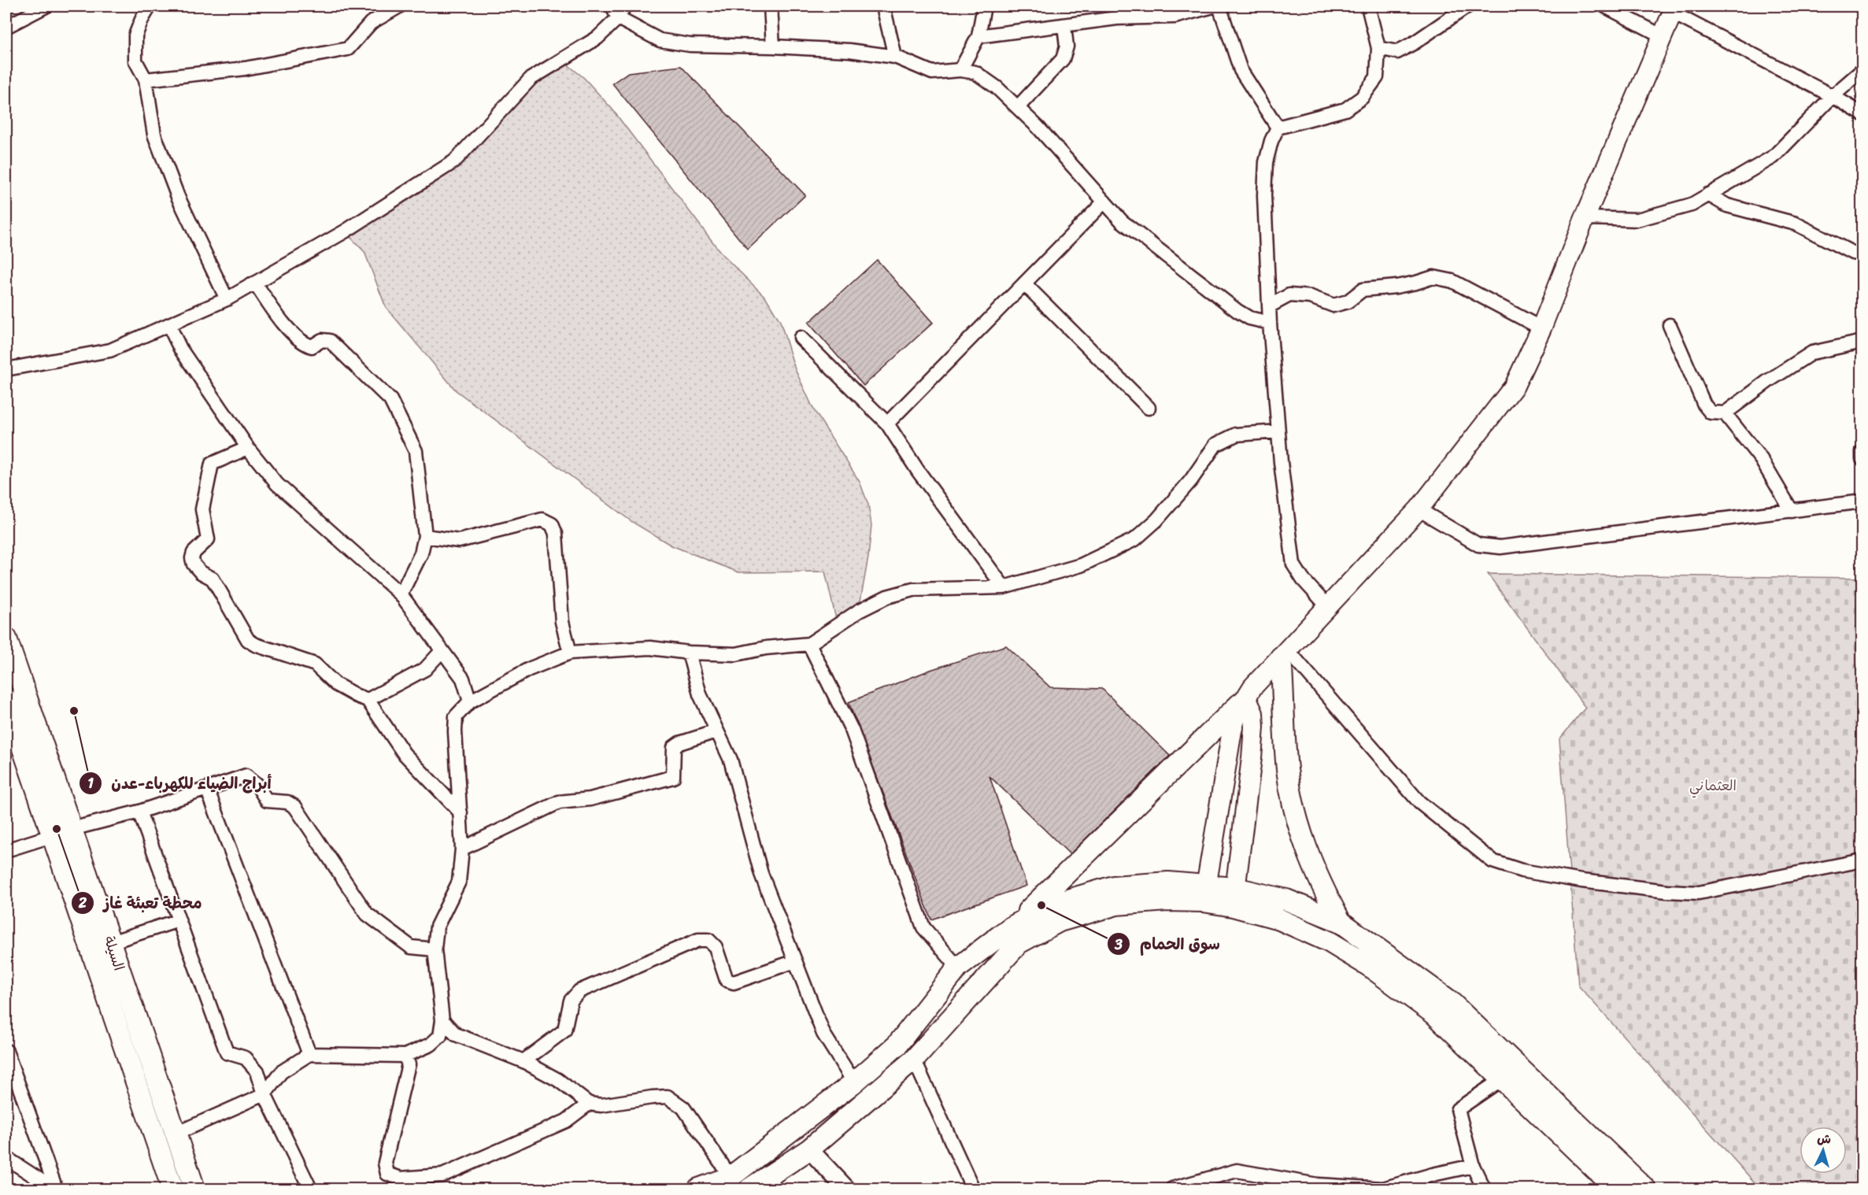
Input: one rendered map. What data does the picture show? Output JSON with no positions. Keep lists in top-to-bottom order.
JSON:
{
  "streets": {
    "main road": ["السيلة"]
  },
  "parks": ["العثماني"],
  "places": ["أبراج الضياء للكهرباء-عدن", "محطة تعبئة غاز", "سوق الحمام"],
  "north": "top"
}
